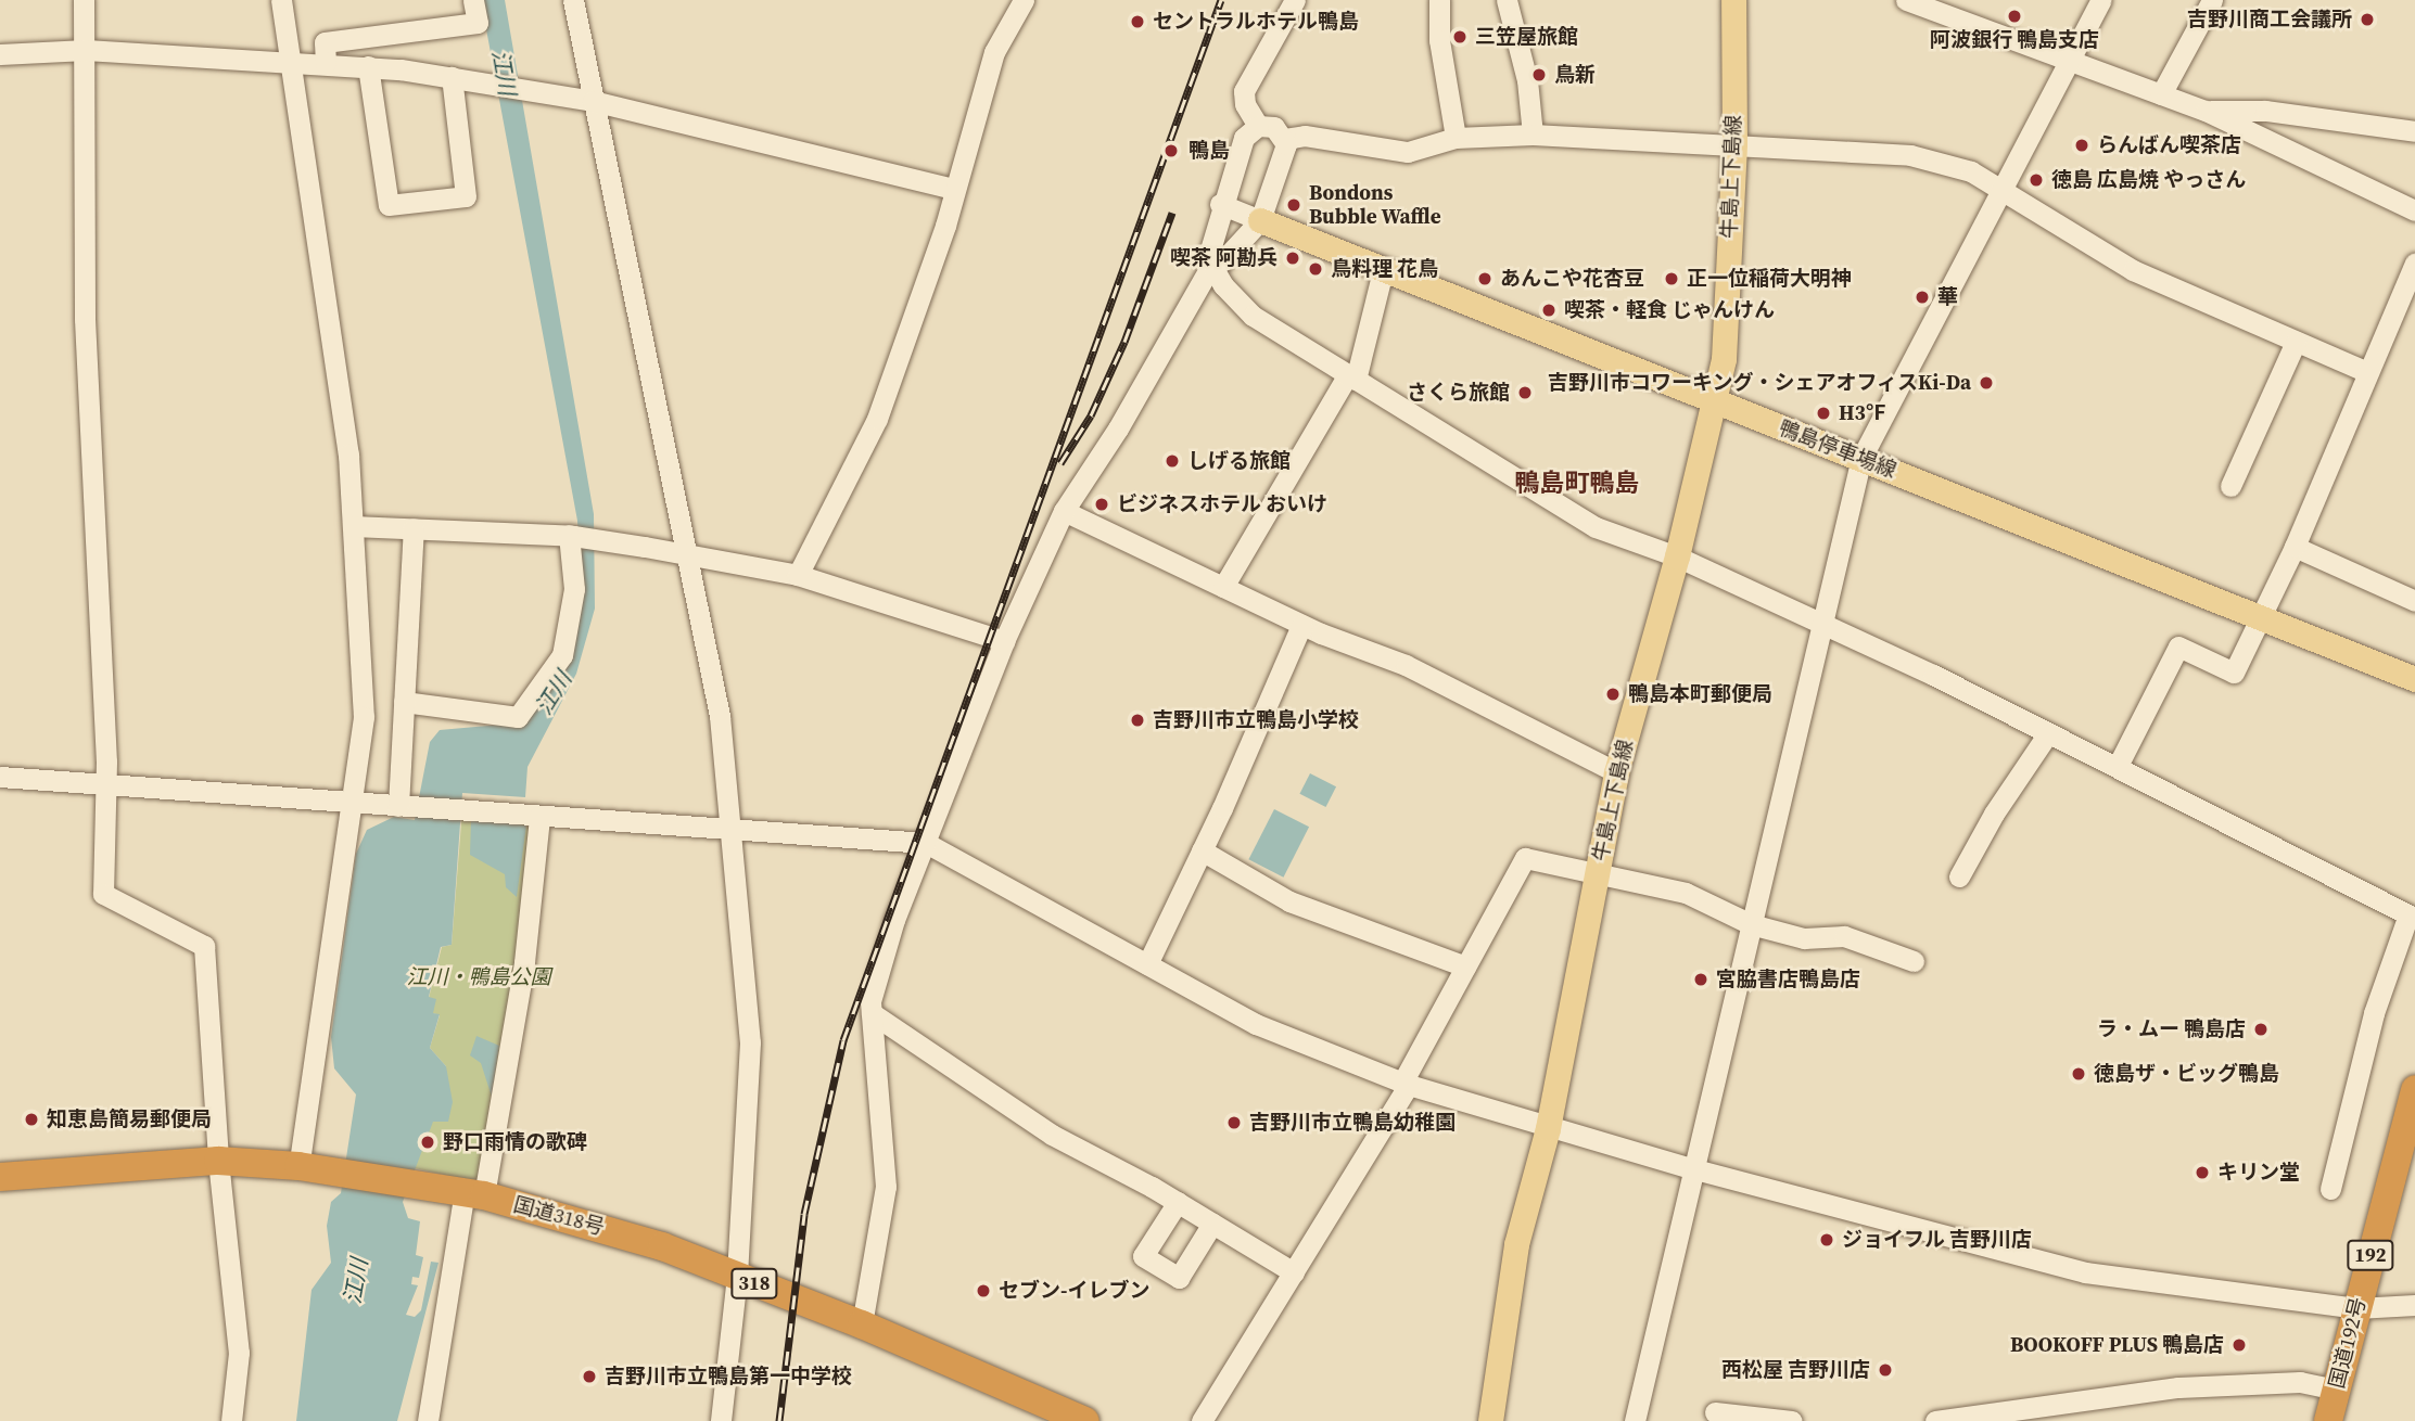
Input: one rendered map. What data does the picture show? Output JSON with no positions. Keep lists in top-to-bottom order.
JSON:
{
  "streets": {
    "highway": [
      "国道318号",
      "192",
      "318",
      "国道192号"
    ],
    "main road": ["牛島上下島線", "鴨島停車場線"]
  },
  "crossings": [
    ["牛島上下島線", "鴨島停車場線"]
  ],
  "districts": ["鴨島町鴨島"],
  "water": ["江川"],
  "parks": ["江川・鴨島公園"],
  "places": [
    "阿波銀行 鴨島支店",
    "吉野川商工会議所",
    "セントラルホテル鴨島",
    "三笠屋旅館",
    "鳥新",
    "らんばん喫茶店",
    "鴨島",
    "徳島 広島焼 やっさん",
    "Bondons Bubble Waffle",
    "喫茶 阿勘兵",
    "鳥料理 花鳥",
    "あんこや花杏豆",
    "正一位稲荷大明神",
    "華",
    "喫茶・軽食 じゃんけん",
    "吉野川市コワーキング・シェアオフィスKi-Da",
    "さくら旅館",
    "H3℉",
    "しげる旅館",
    "ビジネスホテル おいけ",
    "鴨島本町郵便局",
    "吉野川市立鴨島小学校",
    "宮脇書店鴨島店",
    "ラ・ムー 鴨島店",
    "徳島ザ・ビッグ鴨島",
    "知恵島簡易郵便局",
    "吉野川市立鴨島幼稚園",
    "野口雨情の歌碑",
    "キリン堂",
    "ジョイフル 吉野川店",
    "セブン-イレブン",
    "BOOKOFF PLUS 鴨島店",
    "西松屋 吉野川店",
    "吉野川市立鴨島第一中学校"
  ]
}
